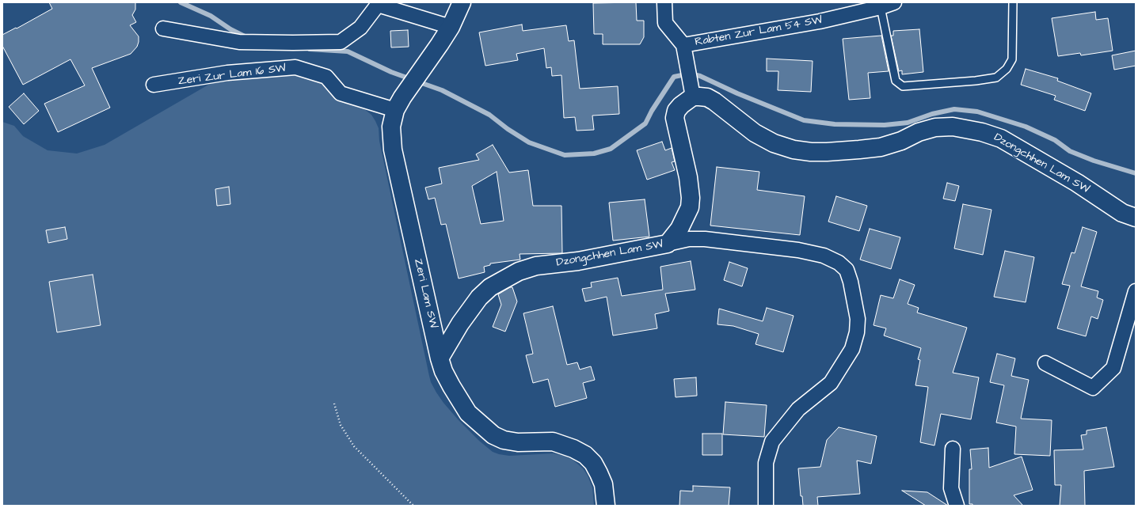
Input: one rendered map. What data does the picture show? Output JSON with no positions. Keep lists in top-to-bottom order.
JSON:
{
  "streets": {
    "street": [
      "Rabten Zur Lam 54 SW",
      "Zeri Zur Lam 16 SW",
      "Dzongchhen Lam SW",
      "Zeri Lam SW"
    ]
  },
  "crossings": [
    ["Zeri Zur Lam 16 SW", "Zeri Lam SW"],
    ["Dzongchhen Lam SW", "Zeri Lam SW"]
  ]
}
